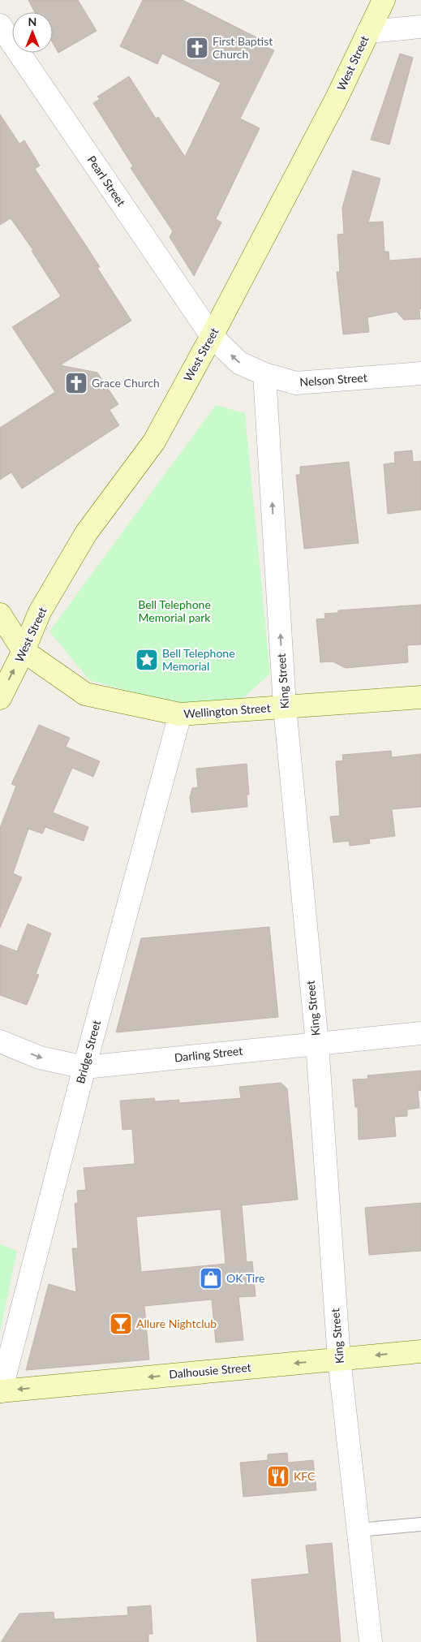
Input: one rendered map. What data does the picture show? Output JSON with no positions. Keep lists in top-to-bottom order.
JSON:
{
  "streets": {
    "main road": ["West Street", "Wellington Street", "Dalhousie Street"],
    "street": [
      "Pearl Street",
      "Nelson Street",
      "King Street",
      "Bridge Street",
      "Darling Street"
    ]
  },
  "crossings": [
    ["West Street", "Pearl Street"],
    ["West Street", "Nelson Street"],
    ["West Street", "Wellington Street"],
    ["Pearl Street", "Nelson Street"],
    ["Nelson Street", "King Street"],
    ["King Street", "Wellington Street"],
    ["King Street", "Darling Street"],
    ["King Street", "Dalhousie Street"],
    ["Wellington Street", "Bridge Street"],
    ["Bridge Street", "Darling Street"],
    ["Bridge Street", "Dalhousie Street"]
  ],
  "one_way": ["Dalhousie Street"],
  "parks": ["Bell Telephone Memorial park"],
  "places": {
    "church": ["First Baptist Church", "Grace Church"],
    "place": ["Bell Telephone Memorial"],
    "shop": ["OK Tire"],
    "bar": ["Allure Nightclub"],
    "restaurant": ["KFC"]
  },
  "north": "top"
}
